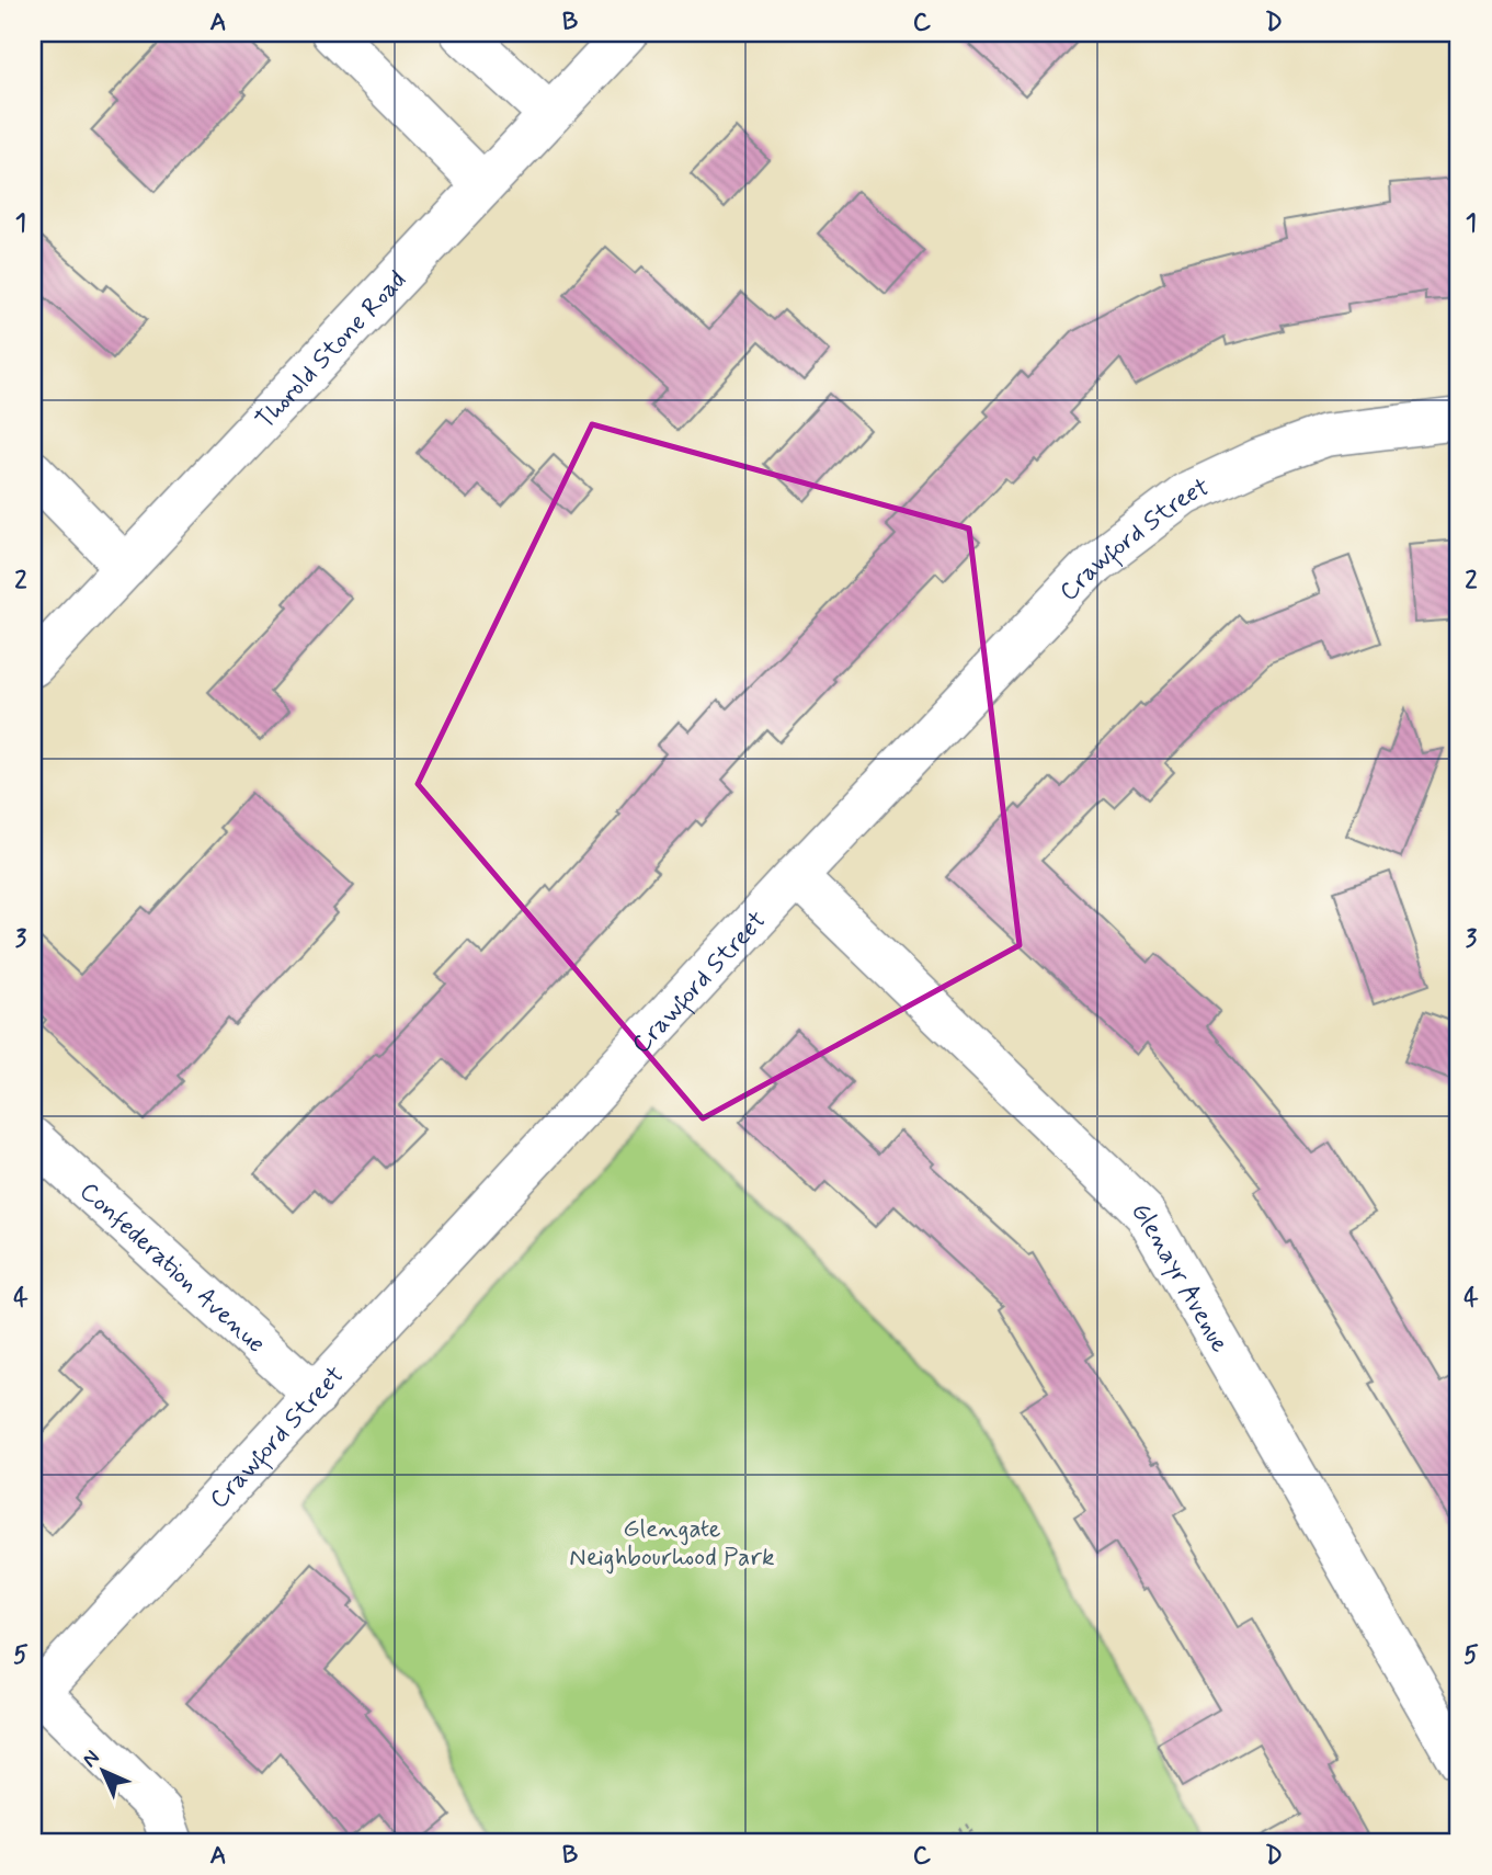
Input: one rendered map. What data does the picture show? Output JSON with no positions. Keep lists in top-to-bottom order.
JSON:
{
  "streets": {
    "street": [
      "Thorold Stone Road",
      "Crawford Street",
      "Confederation Avenue",
      "Glenayr Avenue"
    ]
  },
  "crossings": [
    ["Crawford Street", "Confederation Avenue"],
    ["Crawford Street", "Glenayr Avenue"]
  ],
  "parks": ["Glengate Neighbourhood Park"],
  "north": "top left",
  "grid": {
    "columns": [
      "A",
      "B",
      "C",
      "D"
    ],
    "rows": [
      "1",
      "2",
      "3",
      "4",
      "5"
    ]
  }
}
